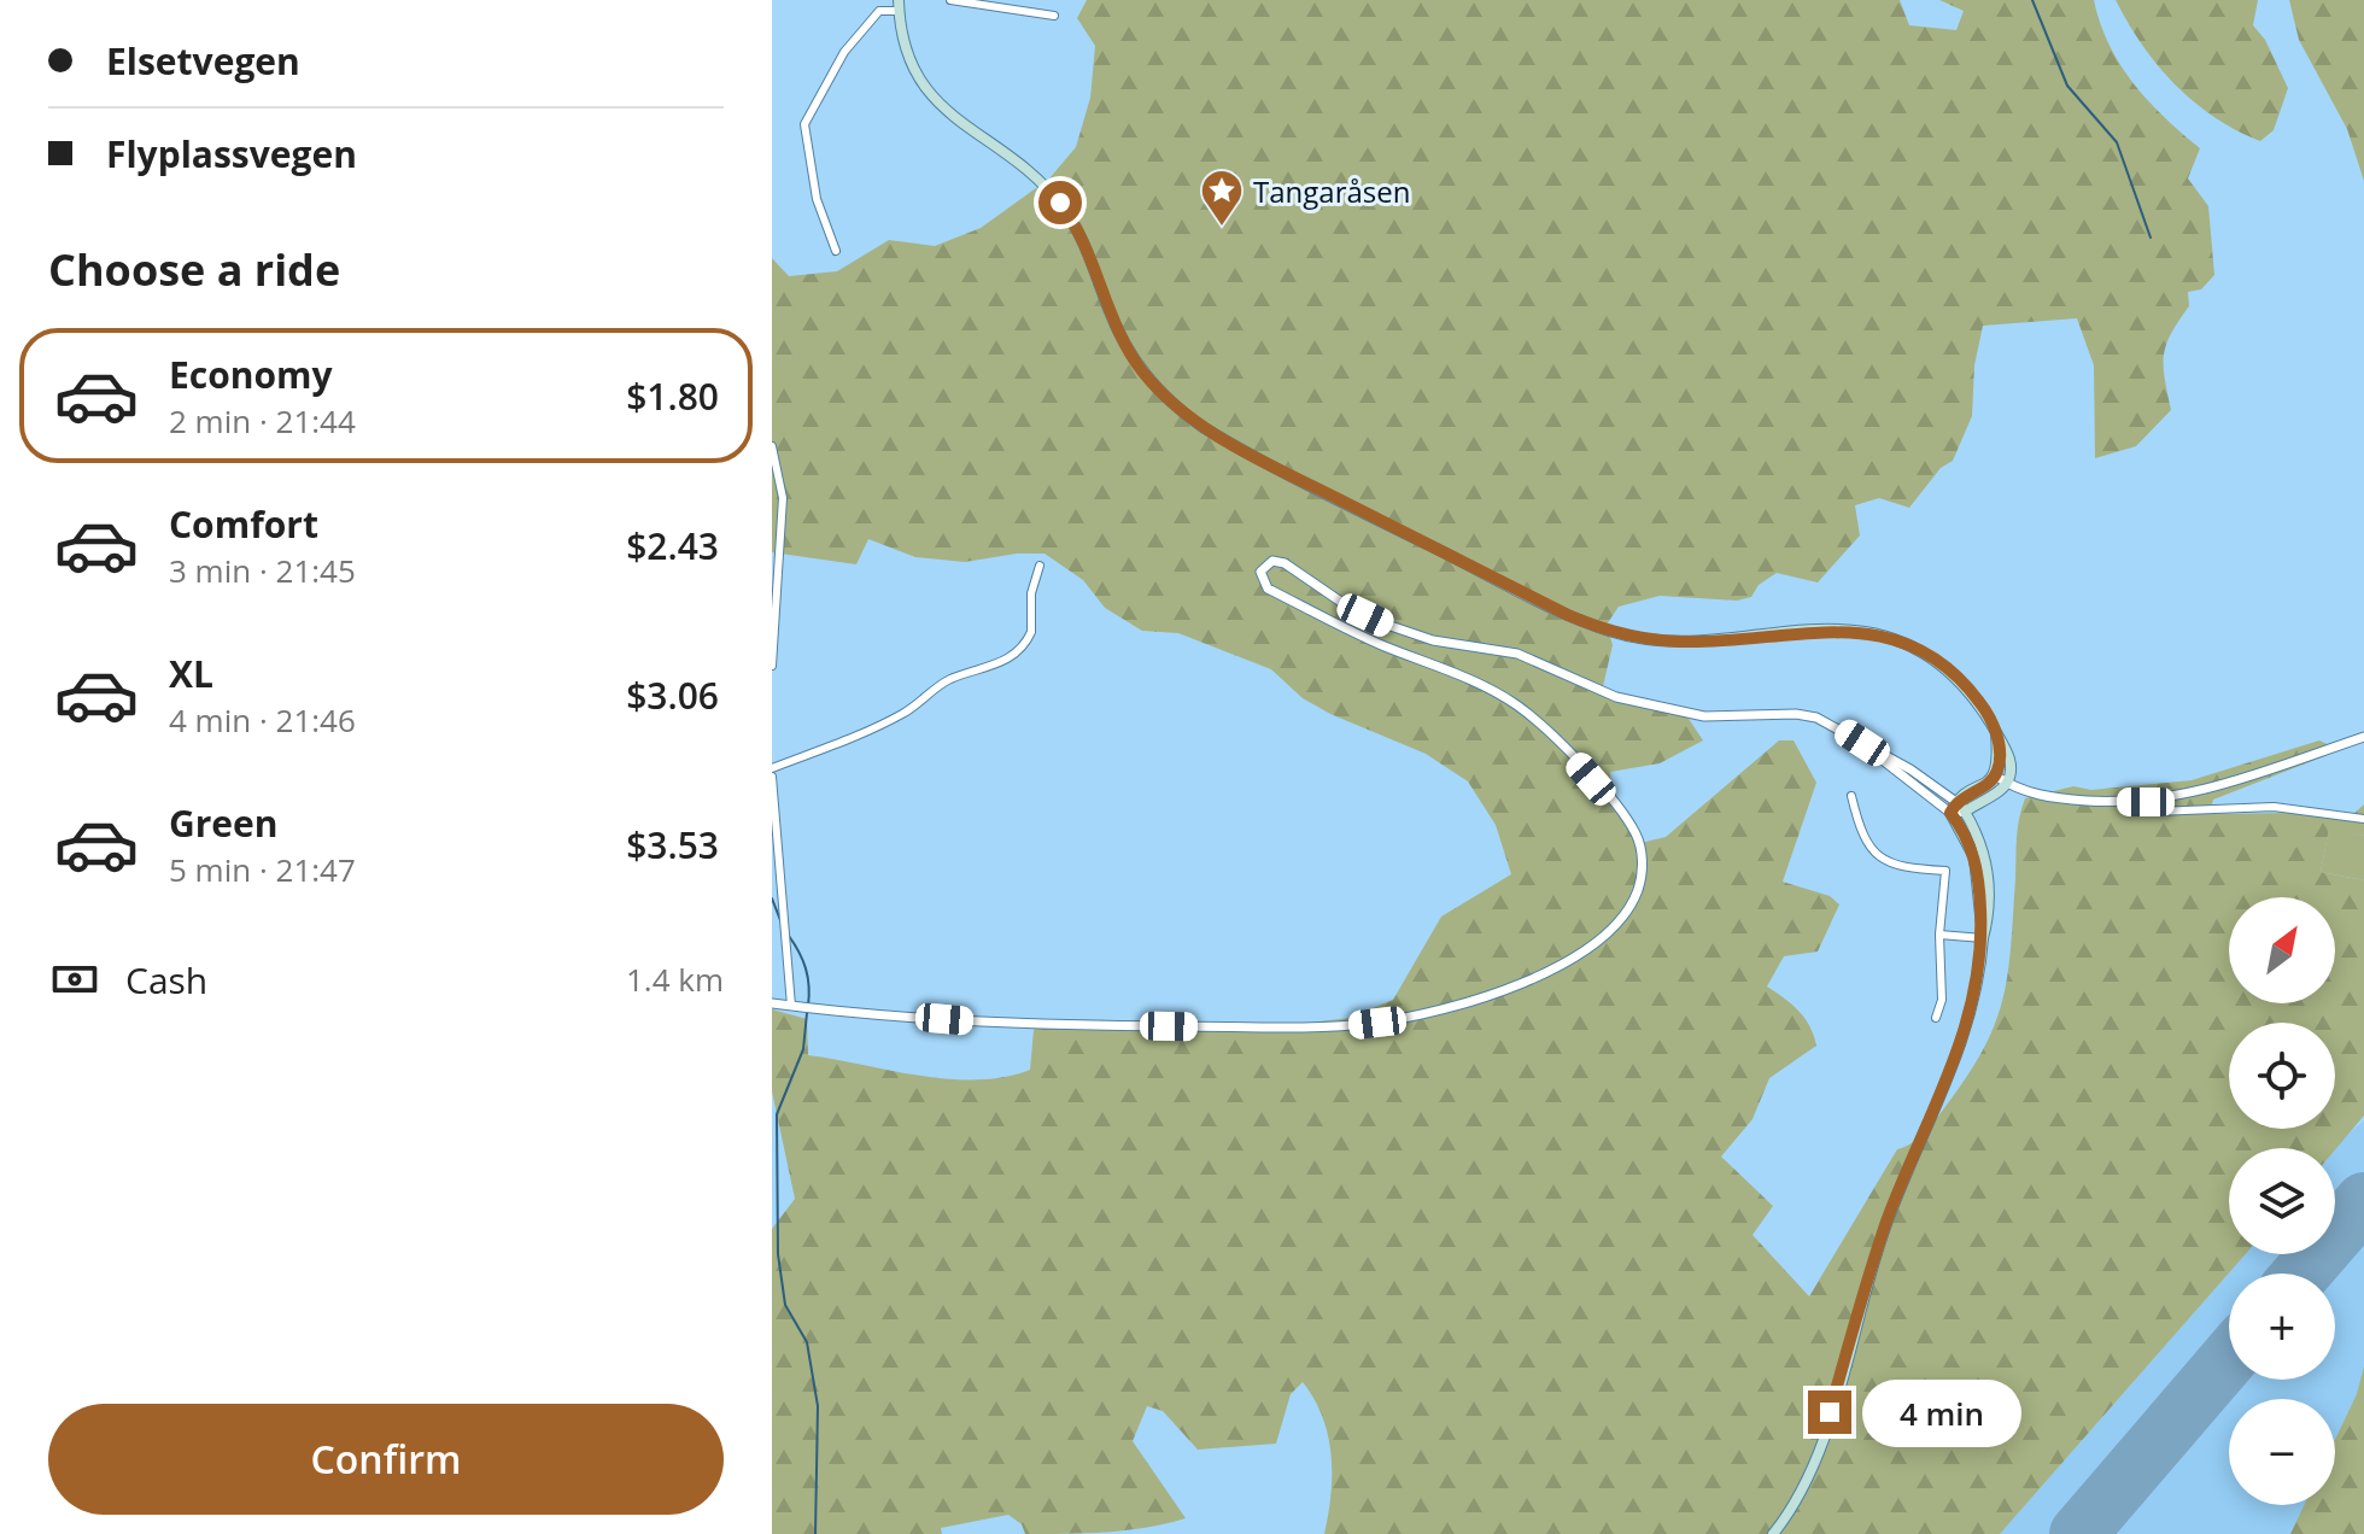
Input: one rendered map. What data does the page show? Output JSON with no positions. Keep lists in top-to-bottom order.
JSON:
{
  "places": {
    "place": ["Tangaråsen"]
  },
  "north": "top right",
  "page": {
    "banner": ["Elsetvegen", "Flyplassvegen"],
    "heading": "Choose a ride",
    "list": [
      {
        "name": "Economy",
        "note": "2 min · 21:44",
        "value": "$1.80"
      },
      {
        "name": "Comfort",
        "note": "3 min · 21:45",
        "value": "$2.43"
      },
      {
        "name": "XL",
        "note": "4 min · 21:46",
        "value": "$3.06"
      },
      {
        "name": "Green",
        "note": "5 min · 21:47",
        "value": "$3.53"
      }
    ],
    "map_buttons": ["+", "−"],
    "pay": ["Cash", "1.4 km"],
    "bubble": "4 min",
    "buttons": "Confirm"
  }
}
